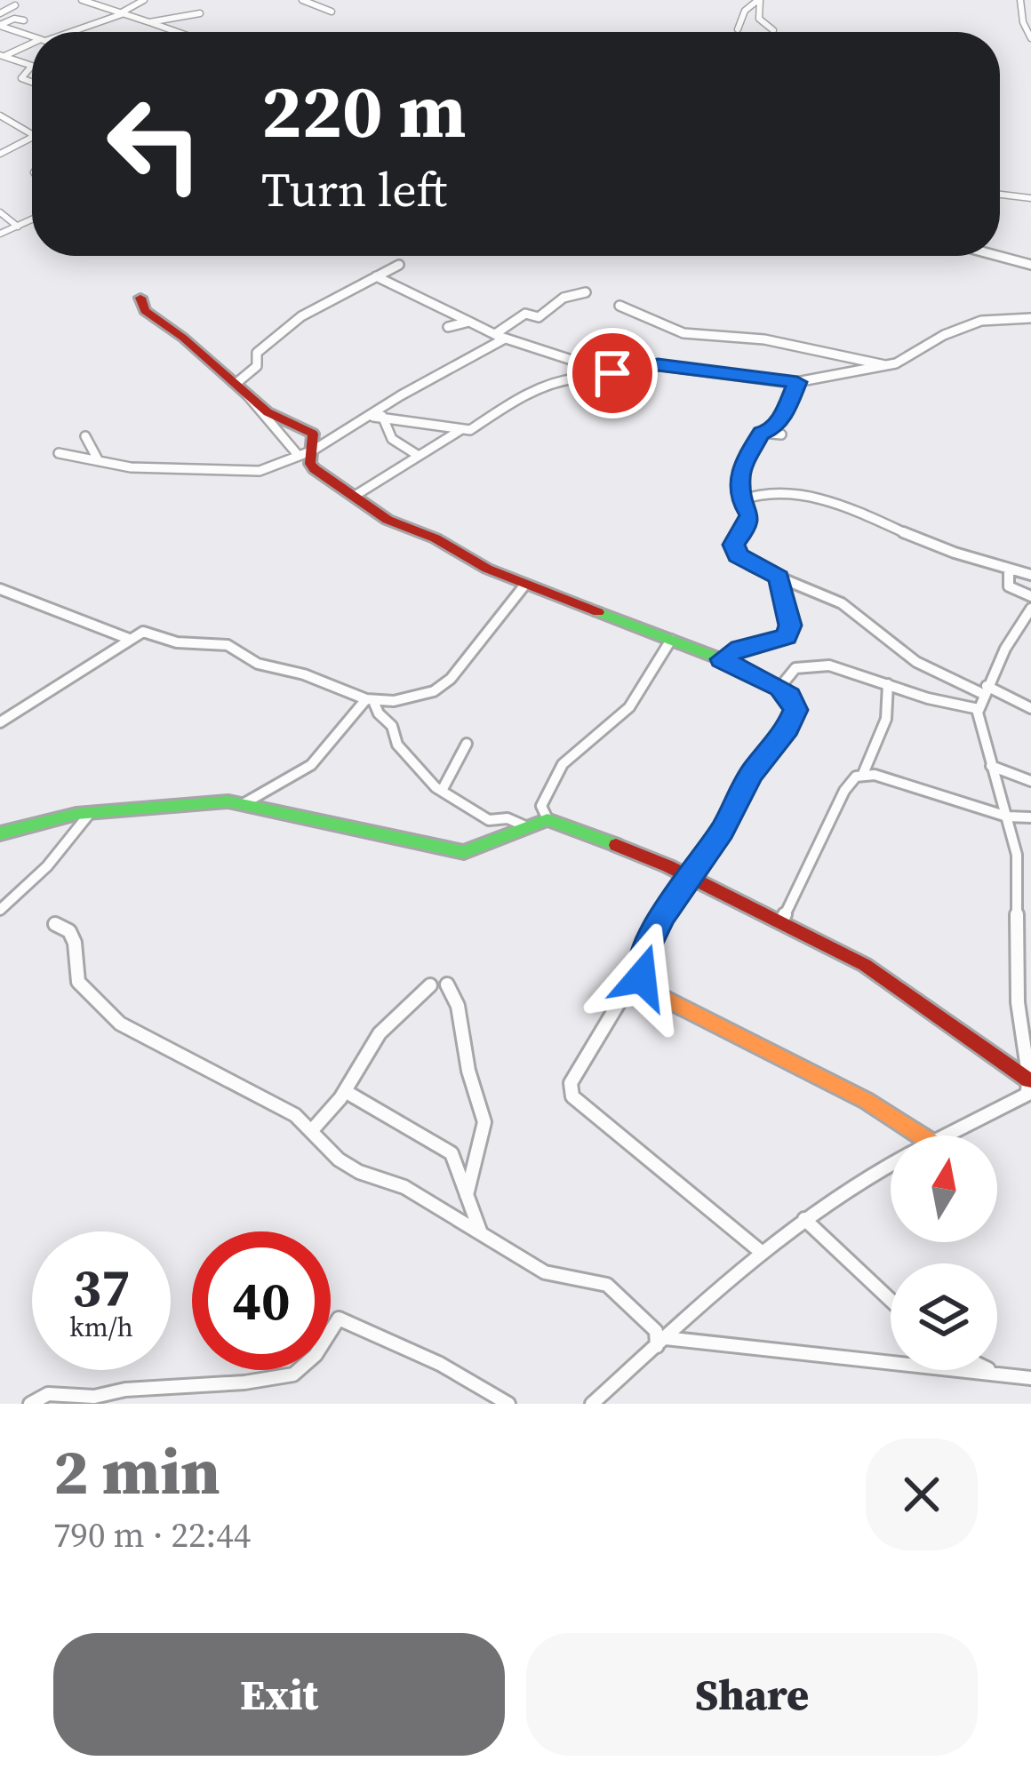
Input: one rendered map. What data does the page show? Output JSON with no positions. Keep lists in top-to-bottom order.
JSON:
{
  "north": "top",
  "page": {
    "turn": ["220 m", "Turn left"],
    "speed": "37 km/h",
    "limit": "40",
    "heading": ["2 min", "790 m · 22:44"],
    "buttons": ["Exit", "Share"]
  }
}
